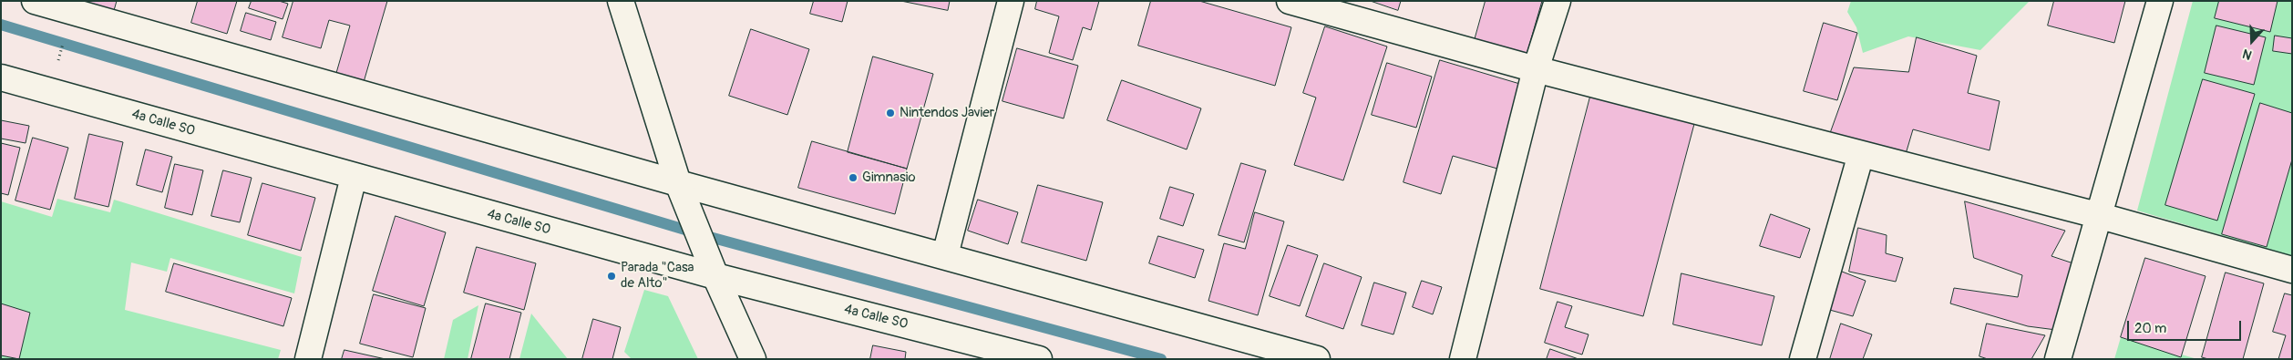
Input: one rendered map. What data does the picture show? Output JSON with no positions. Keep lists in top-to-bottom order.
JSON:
{
  "streets": {
    "main road": ["4a Calle SO"]
  },
  "places": ["Nintendos Javier", "Gimnasio", "Parada \"Casa de Alto\""],
  "scale_bar": "20 m",
  "north": "bottom"
}
